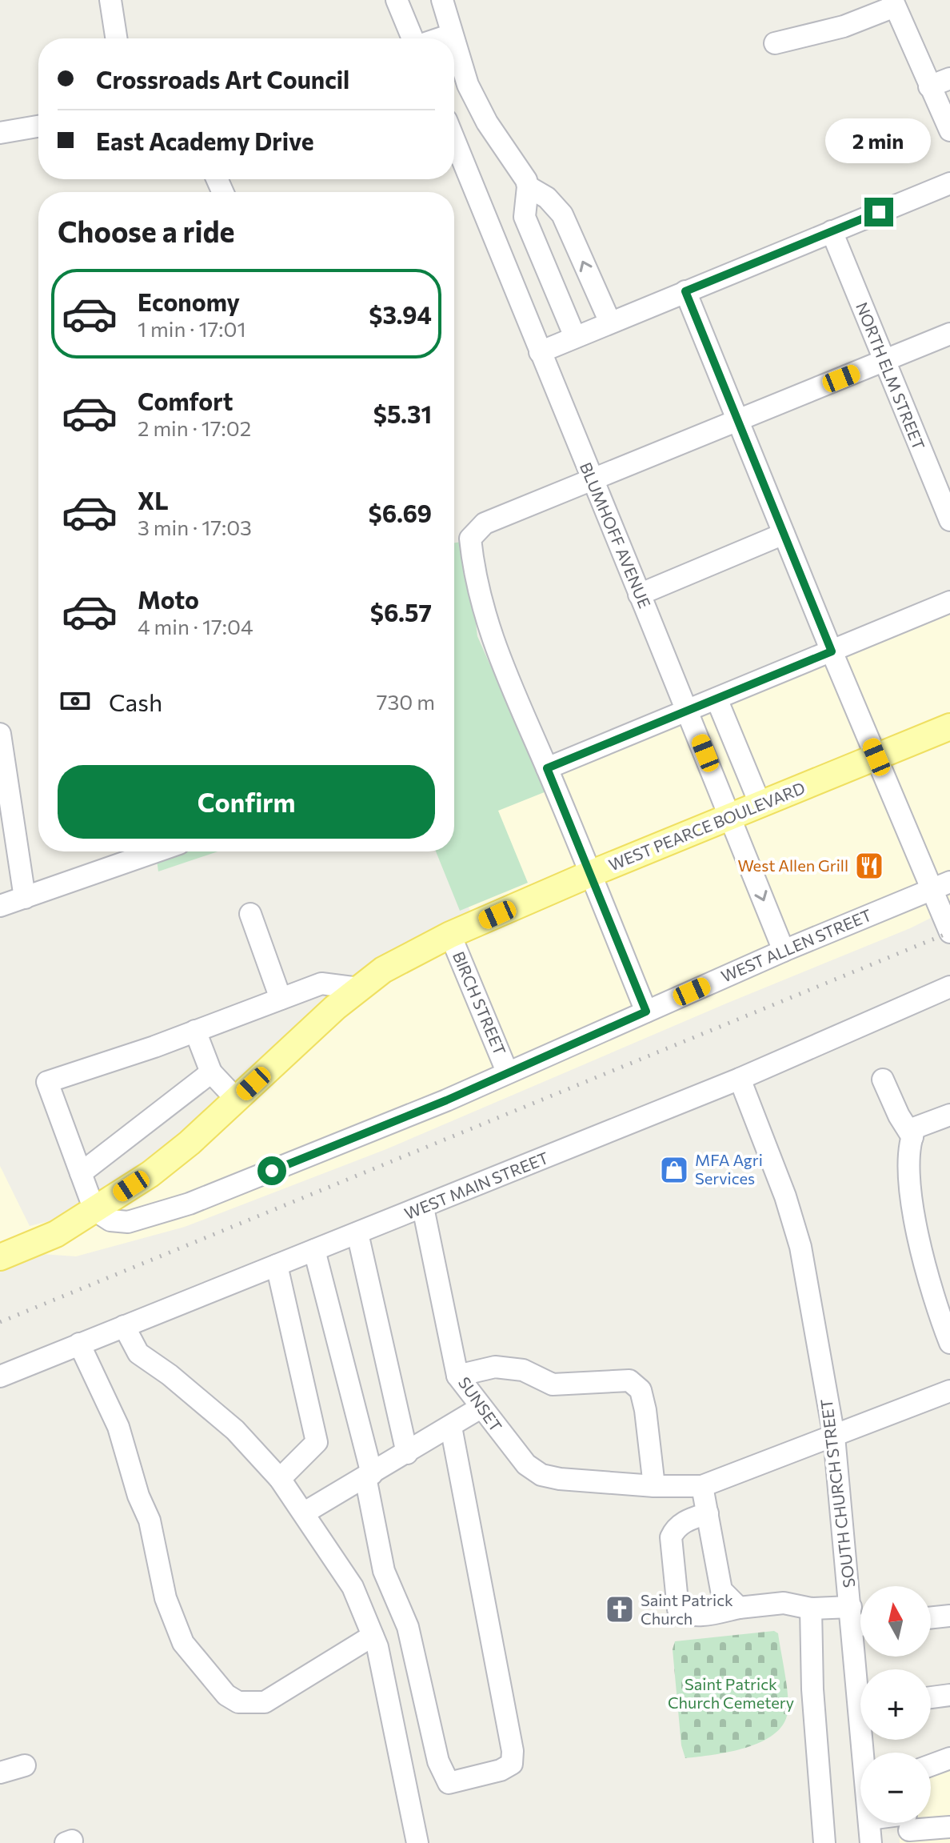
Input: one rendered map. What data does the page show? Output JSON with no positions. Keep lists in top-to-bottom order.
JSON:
{
  "streets": {
    "main road": ["WEST PEARCE BOULEVARD"],
    "street": [
      "NORTH ELM STREET",
      "BLUMHOFF AVENUE",
      "WEST ALLEN STREET",
      "BIRCH STREET",
      "WEST MAIN STREET",
      "SUNSET",
      "SOUTH CHURCH STREET"
    ]
  },
  "crossings": [
    ["BLUMHOFF AVENUE", "WEST PEARCE BOULEVARD"],
    ["BLUMHOFF AVENUE", "WEST ALLEN STREET"],
    ["WEST PEARCE BOULEVARD", "WEST ALLEN STREET"],
    ["WEST PEARCE BOULEVARD", "BIRCH STREET"],
    ["WEST ALLEN STREET", "BIRCH STREET"],
    ["WEST MAIN STREET", "SUNSET"],
    ["WEST MAIN STREET", "SOUTH CHURCH STREET"]
  ],
  "parks": ["Saint Patrick Church Cemetery"],
  "places": {
    "restaurant": ["West Allen Grill"],
    "shop": ["MFA Agri Services"],
    "church": ["Saint Patrick Church"]
  },
  "north": "top",
  "page": {
    "banner": ["Crossroads Art Council", "East Academy Drive"],
    "bubble": "2 min",
    "heading": "Choose a ride",
    "list": [
      {
        "name": "Economy",
        "note": "1 min · 17:01",
        "value": "$3.94"
      },
      {
        "name": "Comfort",
        "note": "2 min · 17:02",
        "value": "$5.31"
      },
      {
        "name": "XL",
        "note": "3 min · 17:03",
        "value": "$6.69"
      },
      {
        "name": "Moto",
        "note": "4 min · 17:04",
        "value": "$6.57"
      }
    ],
    "pay": ["Cash", "730 m"],
    "buttons": "Confirm",
    "map_buttons": ["+", "−"]
  }
}
